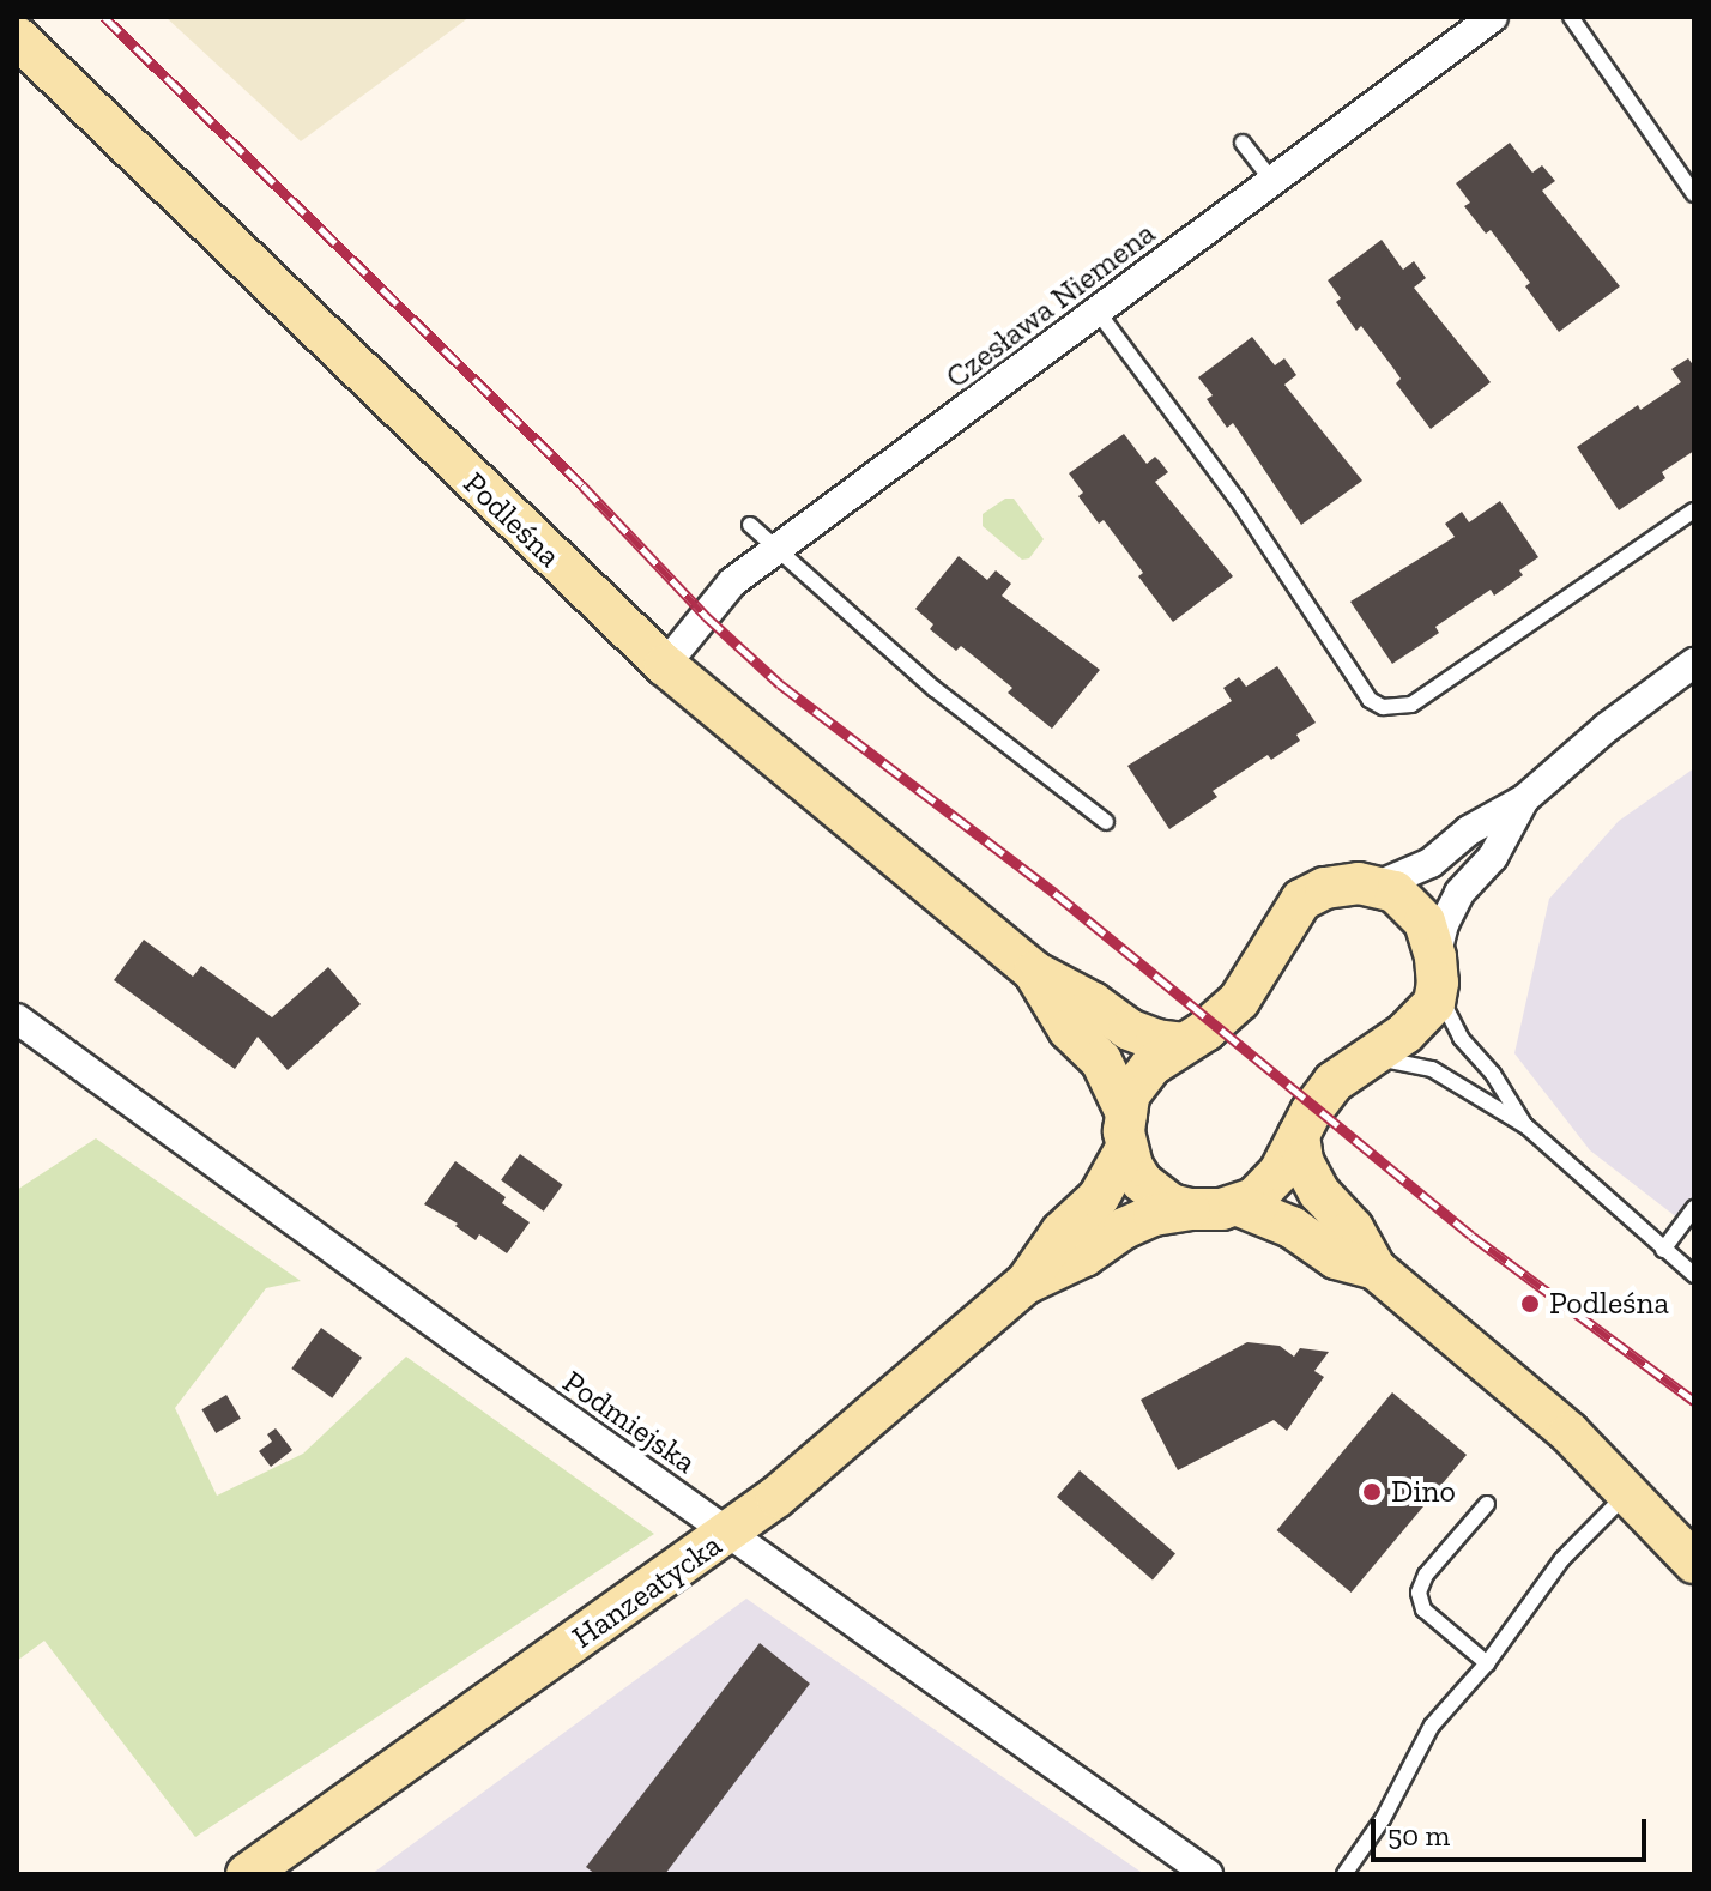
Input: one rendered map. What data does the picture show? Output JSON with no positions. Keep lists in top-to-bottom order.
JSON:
{
  "streets": {
    "street": [
      "Czesława Niemena",
      "Podleśna",
      "Podmiejska",
      "Hanzeatycka"
    ]
  },
  "crossings": [
    ["Czesława Niemena", "Podleśna"],
    ["Podleśna", "Hanzeatycka"],
    ["Podmiejska", "Hanzeatycka"]
  ],
  "places": ["Podleśna", "Dino"],
  "scale_bar": "50 m"
}
